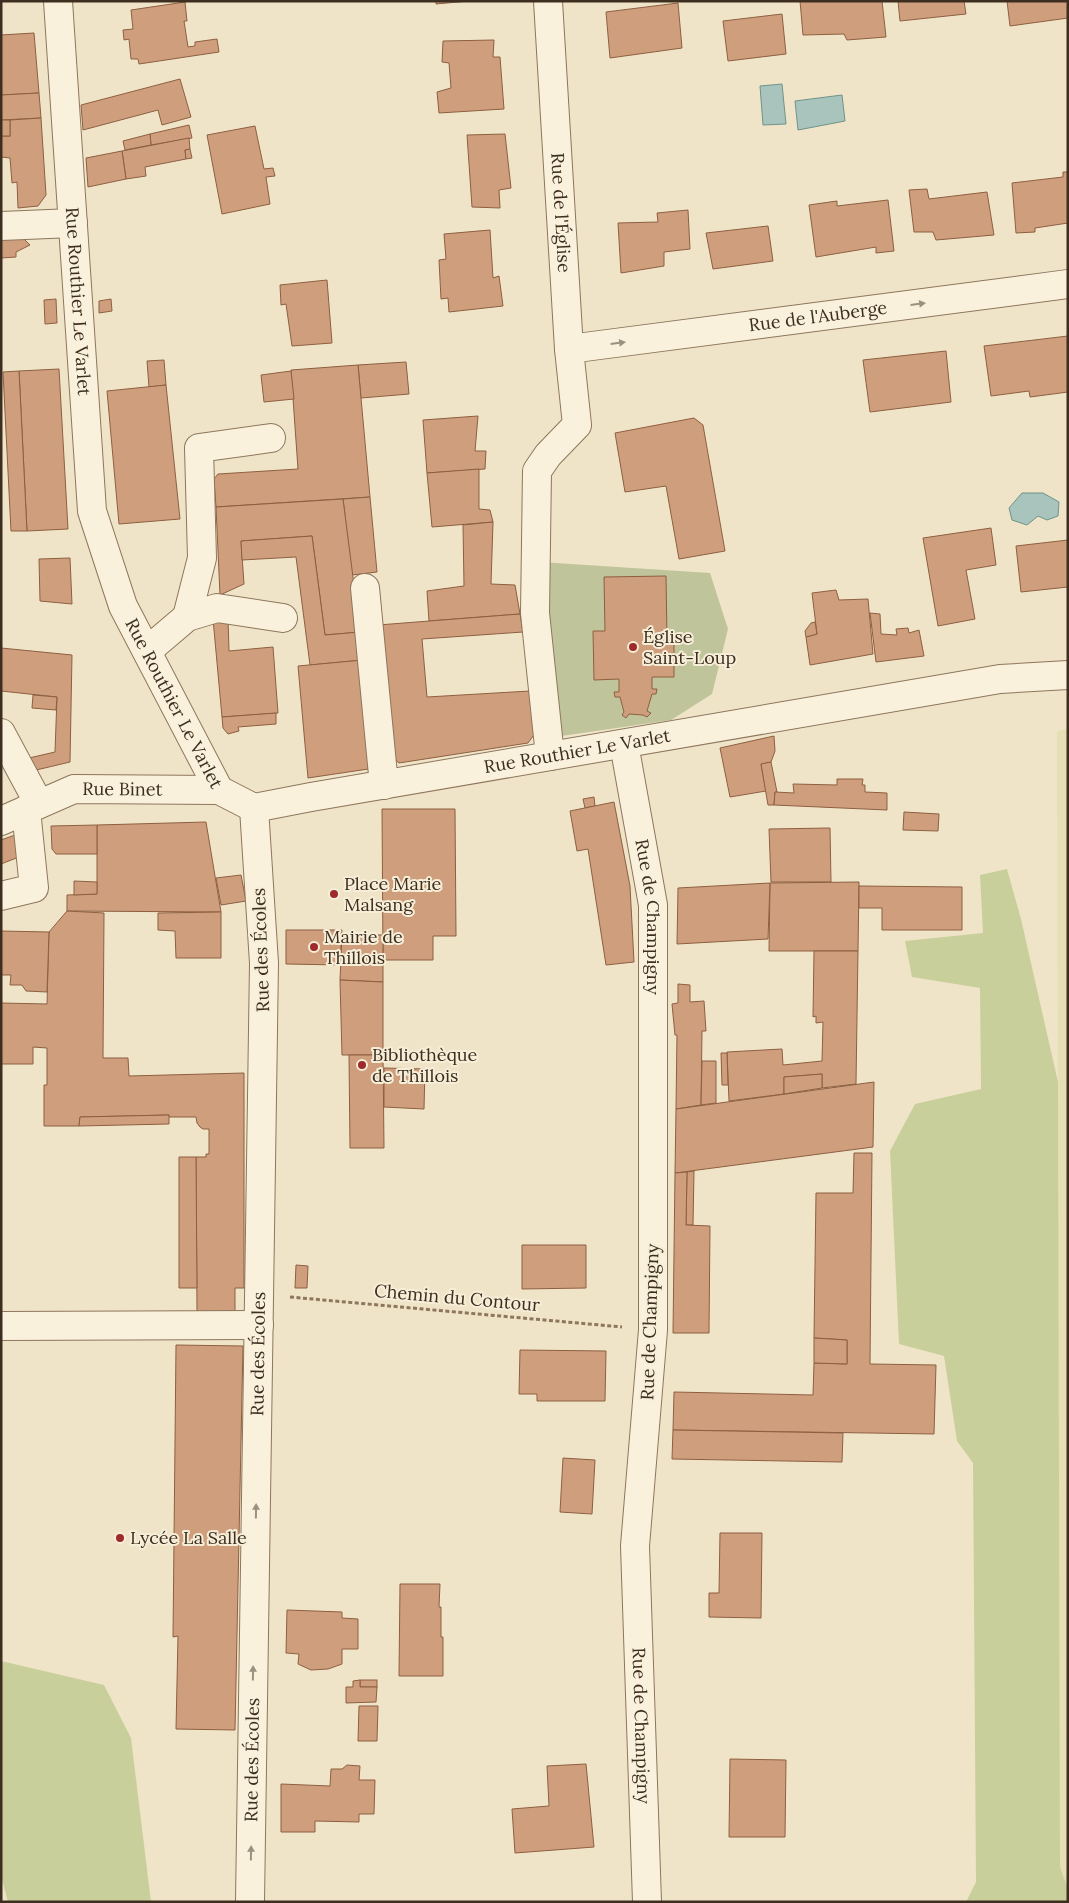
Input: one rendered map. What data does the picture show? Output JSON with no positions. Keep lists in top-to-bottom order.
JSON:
{
  "streets": {
    "street": [
      "Rue de l'Église",
      "Rue Routhier Le Varlet",
      "Rue de l'Auberge",
      "Rue Binet",
      "Rue de Champigny",
      "Rue des Écoles"
    ],
    "path": ["Chemin du Contour"]
  },
  "crossings": [
    ["Rue de l'Église", "Rue Routhier Le Varlet"],
    ["Rue de l'Église", "Rue de l'Auberge"],
    ["Rue Routhier Le Varlet", "Rue Binet"],
    ["Rue Routhier Le Varlet", "Rue de Champigny"],
    ["Rue Routhier Le Varlet", "Rue des Écoles"],
    ["Rue de Champigny", "Chemin du Contour"],
    ["Rue des Écoles", "Chemin du Contour"]
  ],
  "one_way": ["Rue de l'Auberge", "Rue des Écoles"],
  "places": [
    "Église Saint-Loup",
    "Place Marie Malsang",
    "Mairie de Thillois",
    "Bibliothèque de Thillois",
    "Lycée La Salle"
  ]
}
